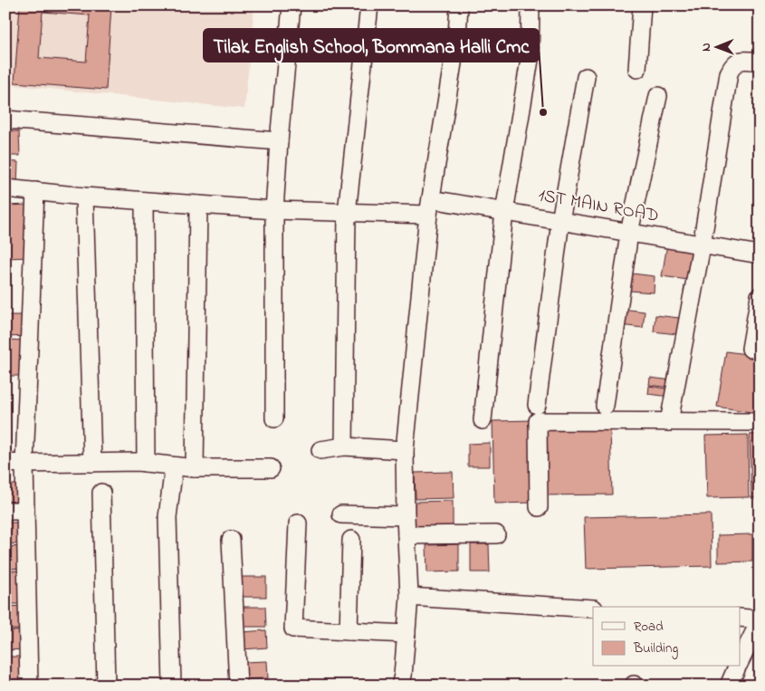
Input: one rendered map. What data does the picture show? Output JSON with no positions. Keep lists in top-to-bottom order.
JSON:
{
  "streets": {
    "street": ["1ST MAIN ROAD"]
  },
  "places": ["Tilak English School, Bommana Halli Cmc"],
  "legend": ["Road", "Building"],
  "north": "left"
}
